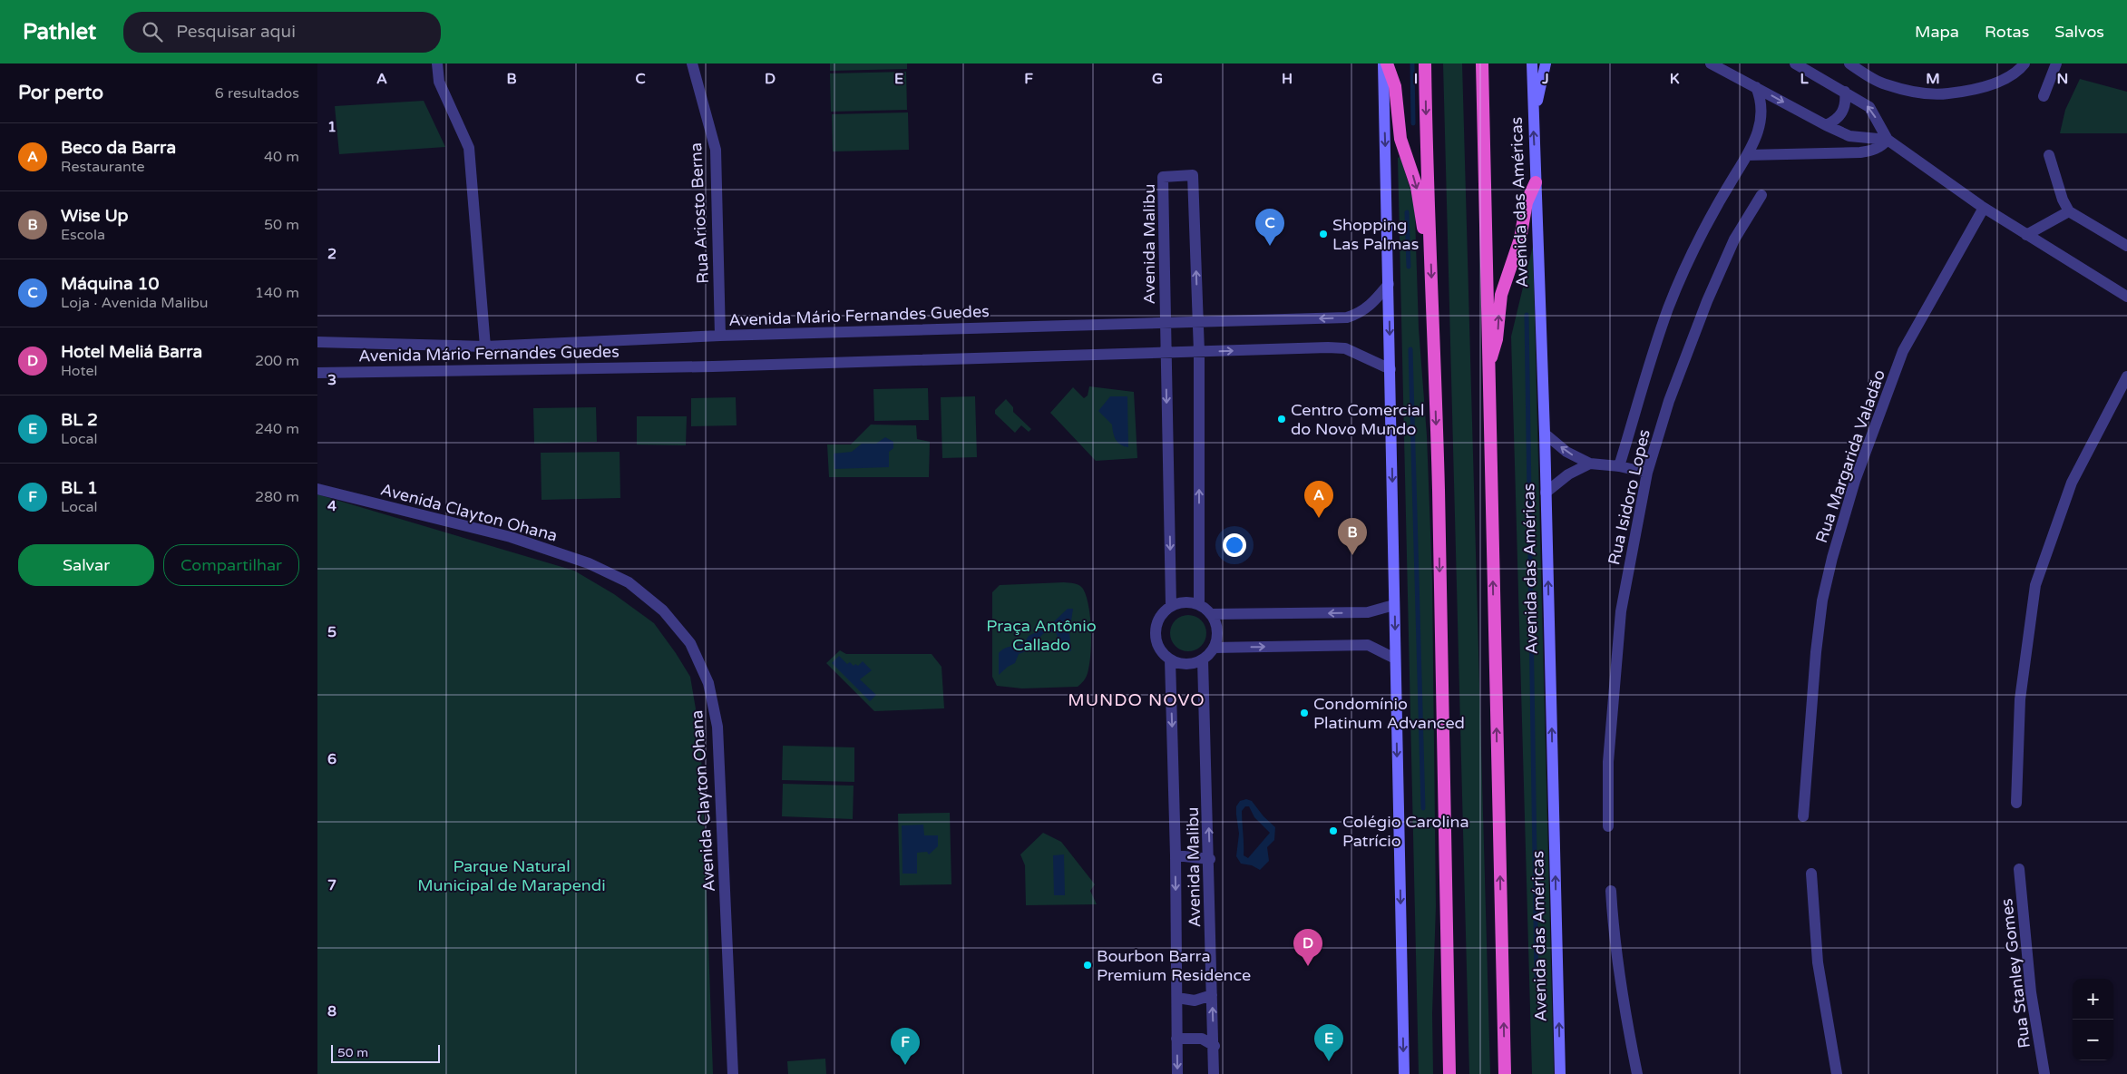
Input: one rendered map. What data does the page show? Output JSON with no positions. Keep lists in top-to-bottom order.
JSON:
{
  "streets": {
    "highway": ["Avenida das Américas"],
    "street": [
      "Rua Ariosto Berna",
      "Avenida Malibu",
      "Avenida Mário Fernandes Guedes",
      "Rua Margarida Valadão",
      "Rua Isidoro Lopes",
      "Avenida Clayton Ohana",
      "Rua Stanley Gomes"
    ]
  },
  "crossings": [
    ["Rua Ariosto Berna", "Avenida Mário Fernandes Guedes"],
    ["Avenida Malibu", "Avenida Mário Fernandes Guedes"]
  ],
  "districts": ["MUNDO NOVO"],
  "parks": ["Praça Antônio Callado", "Parque Natural Municipal de Marapendi"],
  "places": [
    "Shopping Las Palmas",
    "Centro Comercial do Novo Mundo",
    "Condomínio Platinum Advanced",
    "Colégio Carolina Patrício",
    "Bourbon Barra Premium Residence"
  ],
  "scale_bar": "50 m",
  "page": {
    "header": "Pathlet",
    "search": "Pesquisar aqui",
    "nav": ["Mapa", "Rotas", "Salvos"],
    "heading": ["Por perto", "6 resultados"],
    "list": [
      {
        "mark": "A",
        "name": "Beco da Barra",
        "note": "Restaurante",
        "value": "40 m"
      },
      {
        "mark": "B",
        "name": "Wise Up",
        "note": "Escola",
        "value": "50 m"
      },
      {
        "mark": "C",
        "name": "Máquina 10",
        "note": "Loja · Avenida Malibu",
        "value": "140 m"
      },
      {
        "mark": "D",
        "name": "Hotel Meliá Barra",
        "note": "Hotel",
        "value": "200 m"
      },
      {
        "mark": "E",
        "name": "BL 2",
        "note": "Local",
        "value": "240 m"
      },
      {
        "mark": "F",
        "name": "BL 1",
        "note": "Local",
        "value": "280 m"
      }
    ],
    "pins": [
      "C",
      "A",
      "B",
      "D",
      "E",
      "F"
    ],
    "buttons": ["Salvar", "Compartilhar"],
    "map_buttons": ["+", "−"],
    "scale": "50 m"
  },
  "grid": {
    "columns": [
      "A",
      "B",
      "C",
      "D",
      "E",
      "F",
      "G",
      "H",
      "I",
      "J",
      "K",
      "L",
      "M",
      "N"
    ],
    "rows": [
      "1",
      "2",
      "3",
      "4",
      "5",
      "6",
      "7",
      "8"
    ]
  }
}
